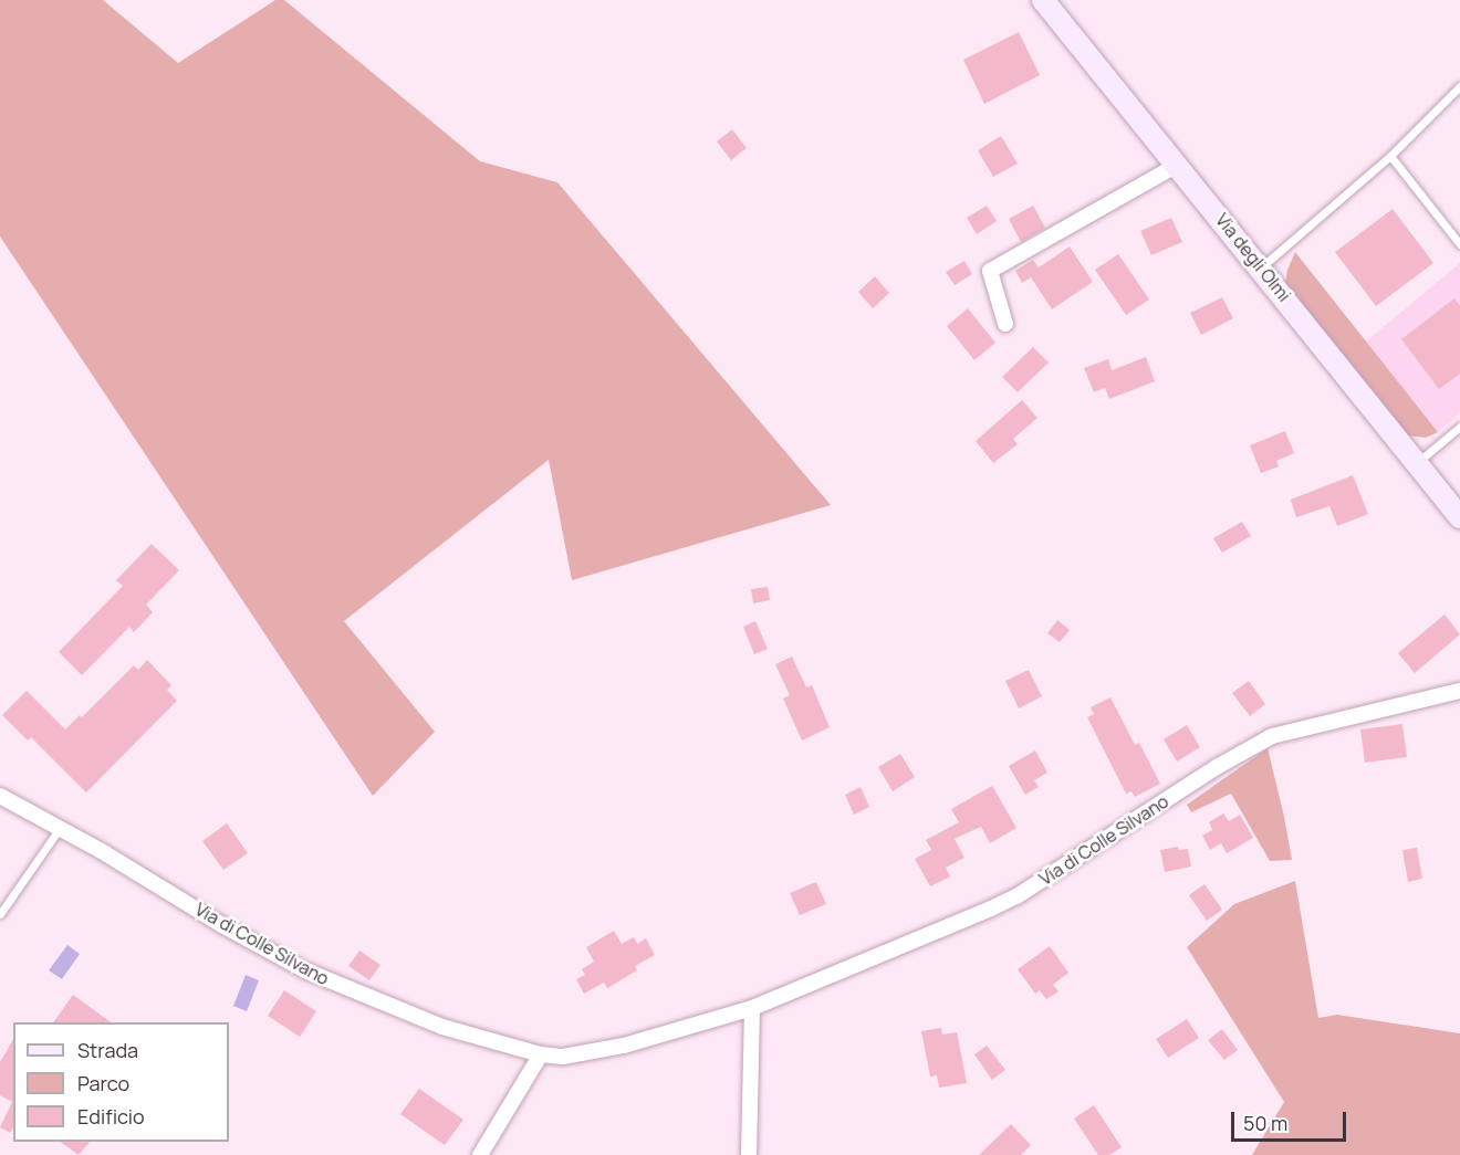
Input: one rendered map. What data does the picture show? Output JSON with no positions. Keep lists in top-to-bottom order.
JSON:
{
  "streets": {
    "street": ["Via degli Olmi", "Via di Colle Silvano"]
  },
  "legend": ["Strada", "Parco", "Edificio"],
  "scale_bar": "50 m"
}
